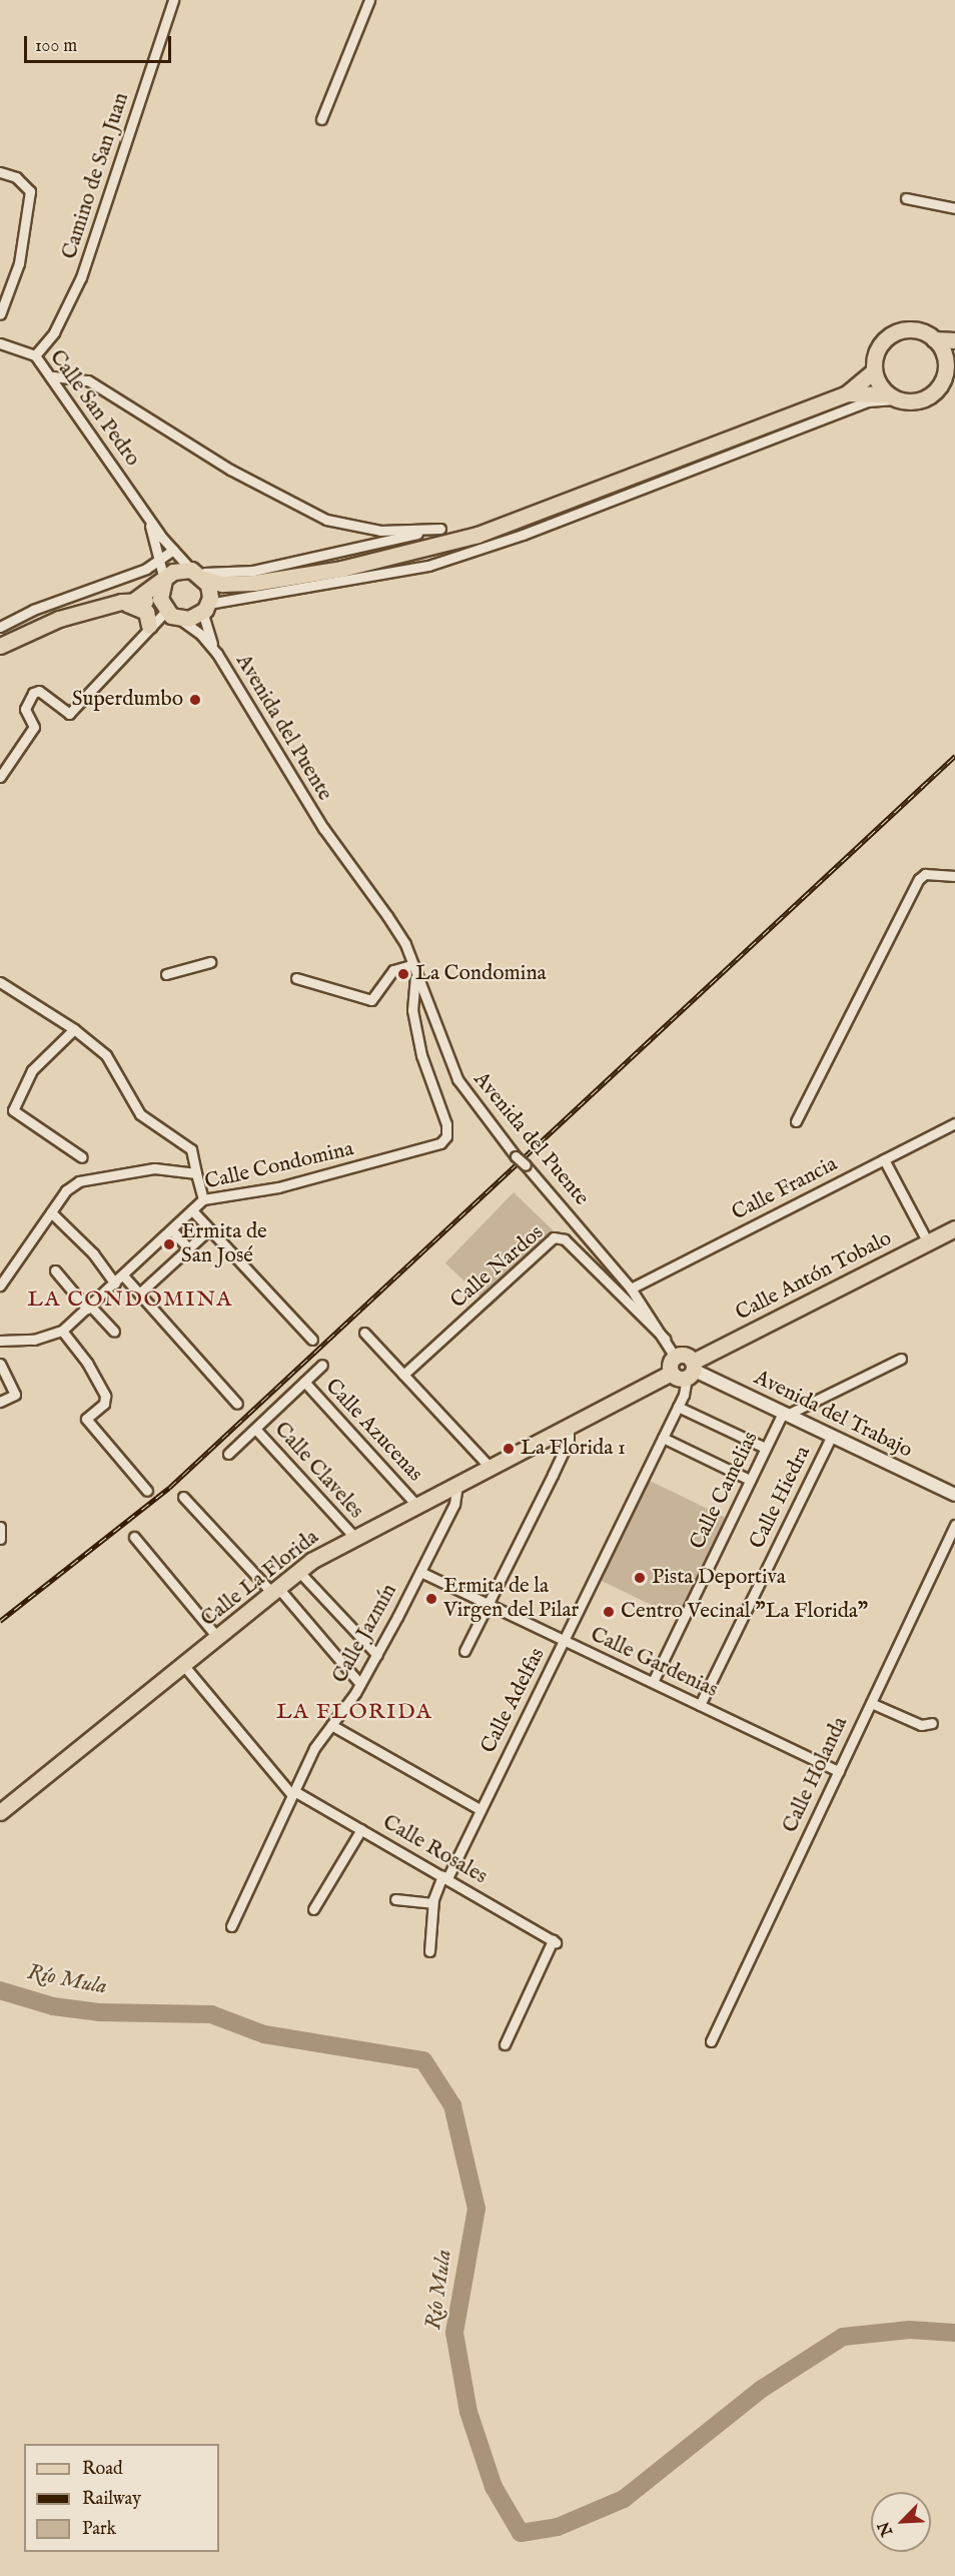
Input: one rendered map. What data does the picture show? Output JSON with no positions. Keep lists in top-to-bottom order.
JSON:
{
  "streets": {
    "main road": ["Calle Antón Tobalo", "Calle La Florida"],
    "street": [
      "Camino de San Juan",
      "Calle San Pedro",
      "Avenida del Puente",
      "Calle Condomina",
      "Calle Francia",
      "Calle Nardos",
      "Avenida del Trabajo",
      "Calle Azucenas",
      "Calle Claveles",
      "Calle Camelias",
      "Calle Hiedra",
      "Calle Jazmín",
      "Calle Gardenias",
      "Calle Adelfas",
      "Calle Holanda",
      "Calle Rosales"
    ]
  },
  "crossings": [
    ["Camino de San Juan", "Calle San Pedro"],
    ["Calle San Pedro", "Avenida del Puente"],
    ["Avenida del Puente", "Calle Condomina"],
    ["Avenida del Puente", "Calle Francia"],
    ["Avenida del Puente", "Calle Nardos"],
    ["Avenida del Puente", "Calle Antón Tobalo"],
    ["Avenida del Puente", "Avenida del Trabajo"],
    ["Avenida del Puente", "Calle La Florida"],
    ["Avenida del Puente", "Calle Adelfas"],
    ["Calle Antón Tobalo", "Avenida del Trabajo"],
    ["Calle Antón Tobalo", "Calle La Florida"],
    ["Calle Antón Tobalo", "Calle Adelfas"],
    ["Avenida del Trabajo", "Calle Camelias"],
    ["Avenida del Trabajo", "Calle Hiedra"],
    ["Avenida del Trabajo", "Calle La Florida"],
    ["Avenida del Trabajo", "Calle Adelfas"],
    ["Calle Azucenas", "Calle La Florida"],
    ["Calle Claveles", "Calle La Florida"],
    ["Calle Camelias", "Calle Gardenias"],
    ["Calle Hiedra", "Calle Gardenias"],
    ["Calle La Florida", "Calle Jazmín"],
    ["Calle La Florida", "Calle Adelfas"],
    ["Calle La Florida", "Calle Rosales"],
    ["Calle Jazmín", "Calle Gardenias"],
    ["Calle Jazmín", "Calle Rosales"],
    ["Calle Gardenias", "Calle Adelfas"],
    ["Calle Gardenias", "Calle Holanda"],
    ["Calle Adelfas", "Calle Rosales"]
  ],
  "districts": ["LA CONDOMINA", "LA FLORIDA"],
  "water": ["Río Mula"],
  "places": [
    "Superdumbo",
    "La Condomina",
    "Ermita de San José",
    "La Florida 1",
    "Pista Deportiva",
    "Ermita de la Virgen del Pilar",
    "Centro Vecinal \"La Florida\""
  ],
  "legend": ["Road", "Railway", "Park"],
  "scale_bar": "100 m",
  "north": "bottom left"
}
